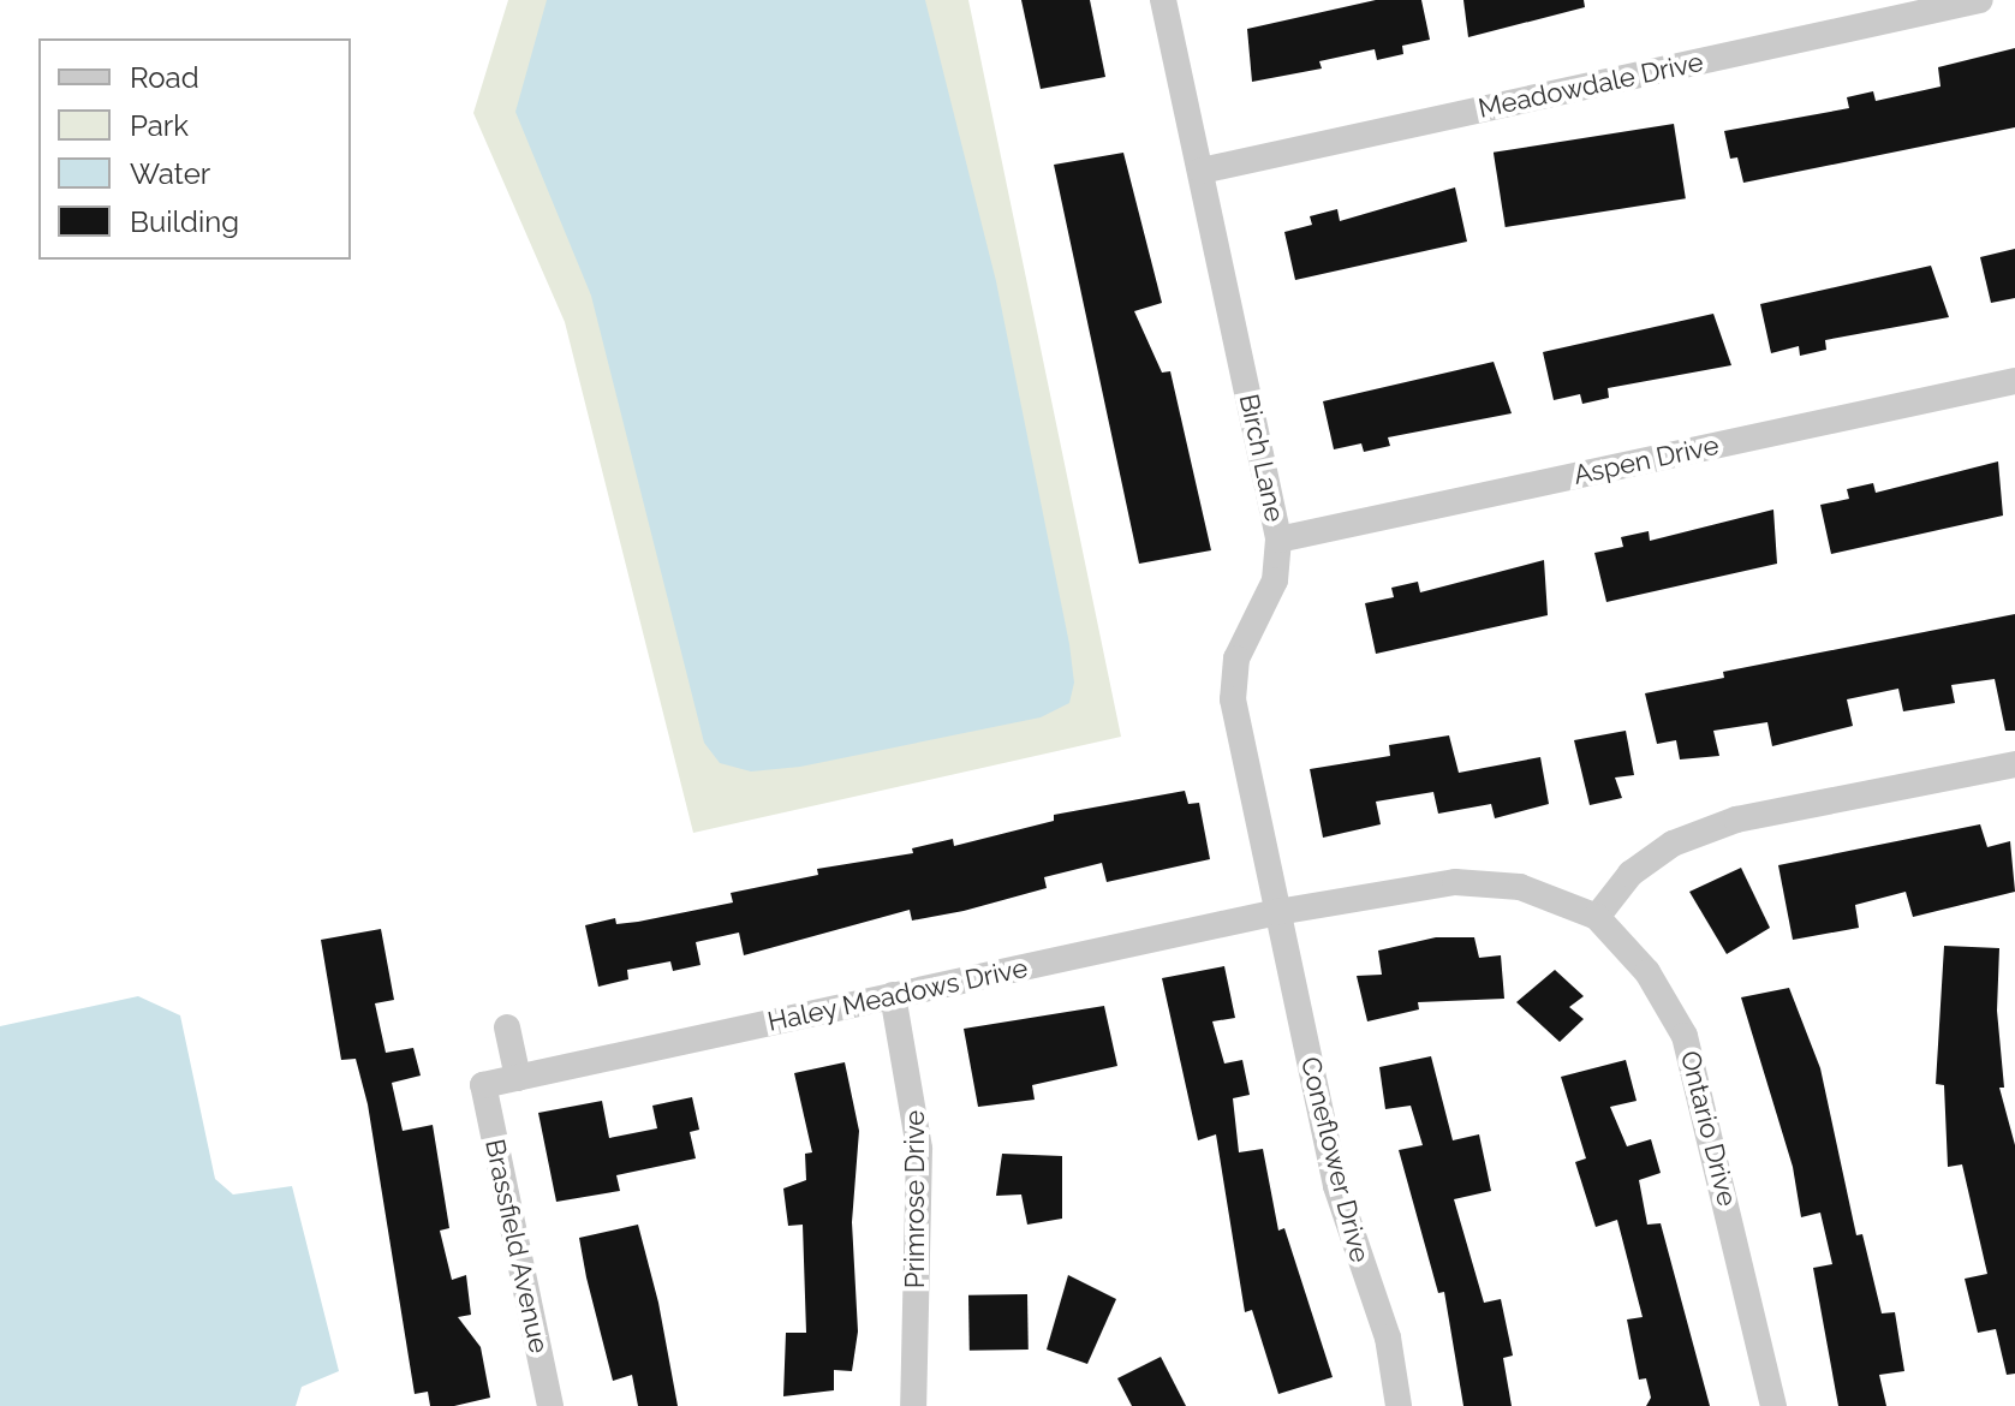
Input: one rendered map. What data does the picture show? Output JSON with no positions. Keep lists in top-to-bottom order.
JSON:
{
  "streets": {
    "street": [
      "Meadowdale Drive",
      "Birch Lane",
      "Aspen Drive",
      "Haley Meadows Drive",
      "Ontario Drive",
      "Coneflower Drive",
      "Primrose Drive",
      "Brassfield Avenue"
    ]
  },
  "crossings": [
    ["Meadowdale Drive", "Birch Lane"],
    ["Birch Lane", "Aspen Drive"],
    ["Birch Lane", "Haley Meadows Drive"],
    ["Birch Lane", "Ontario Drive"],
    ["Birch Lane", "Coneflower Drive"],
    ["Haley Meadows Drive", "Ontario Drive"],
    ["Haley Meadows Drive", "Coneflower Drive"],
    ["Haley Meadows Drive", "Primrose Drive"],
    ["Haley Meadows Drive", "Brassfield Avenue"],
    ["Ontario Drive", "Coneflower Drive"]
  ],
  "legend": [
    "Road",
    "Park",
    "Water",
    "Building"
  ]
}
